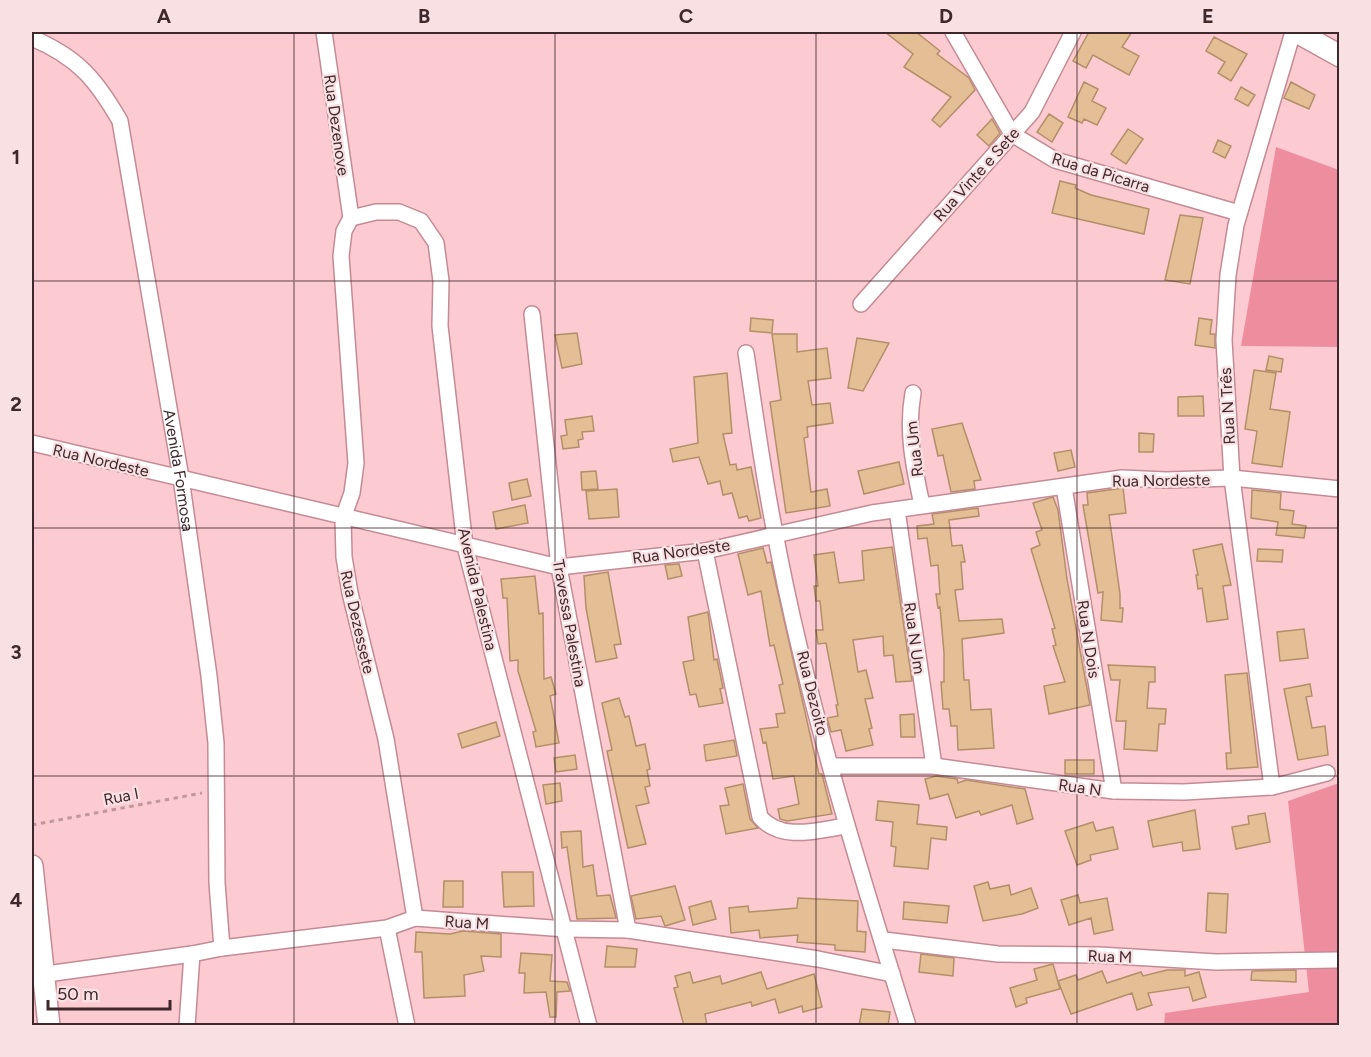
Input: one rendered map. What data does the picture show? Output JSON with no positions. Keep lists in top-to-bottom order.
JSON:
{
  "streets": {
    "street": [
      "Rua Dezenove",
      "Rua da Picarra",
      "Rua Vinte e Sete",
      "Rua N Três",
      "Rua Um",
      "Rua Nordeste",
      "Avenida Formosa",
      "Avenida Palestina",
      "Rua Dezessete",
      "Travessa Palestina",
      "Rua N Um",
      "Rua N Dois",
      "Rua Dezoito",
      "Rua N",
      "Rua M"
    ],
    "path": ["Rua I"]
  },
  "crossings": [
    ["Rua Dezenove", "Avenida Palestina"],
    ["Rua Dezenove", "Rua Dezessete"],
    ["Rua da Picarra", "Rua Vinte e Sete"],
    ["Rua da Picarra", "Rua N Três"],
    ["Rua N Três", "Rua Nordeste"],
    ["Rua N Três", "Rua N"],
    ["Rua Um", "Rua Nordeste"],
    ["Rua Nordeste", "Avenida Formosa"],
    ["Rua Nordeste", "Avenida Palestina"],
    ["Rua Nordeste", "Rua Dezessete"],
    ["Rua Nordeste", "Travessa Palestina"],
    ["Rua Nordeste", "Rua N Um"],
    ["Rua Nordeste", "Rua N Dois"],
    ["Rua Nordeste", "Rua Dezoito"],
    ["Avenida Formosa", "Rua I"],
    ["Avenida Formosa", "Rua M"],
    ["Avenida Palestina", "Rua Dezessete"],
    ["Avenida Palestina", "Rua M"],
    ["Rua Dezessete", "Rua M"],
    ["Travessa Palestina", "Rua M"],
    ["Rua N Um", "Rua N"],
    ["Rua N Dois", "Rua N"],
    ["Rua Dezoito", "Rua N"],
    ["Rua Dezoito", "Rua M"]
  ],
  "scale_bar": "50 m",
  "grid": {
    "columns": [
      "A",
      "B",
      "C",
      "D",
      "E"
    ],
    "rows": [
      "1",
      "2",
      "3",
      "4"
    ]
  }
}
